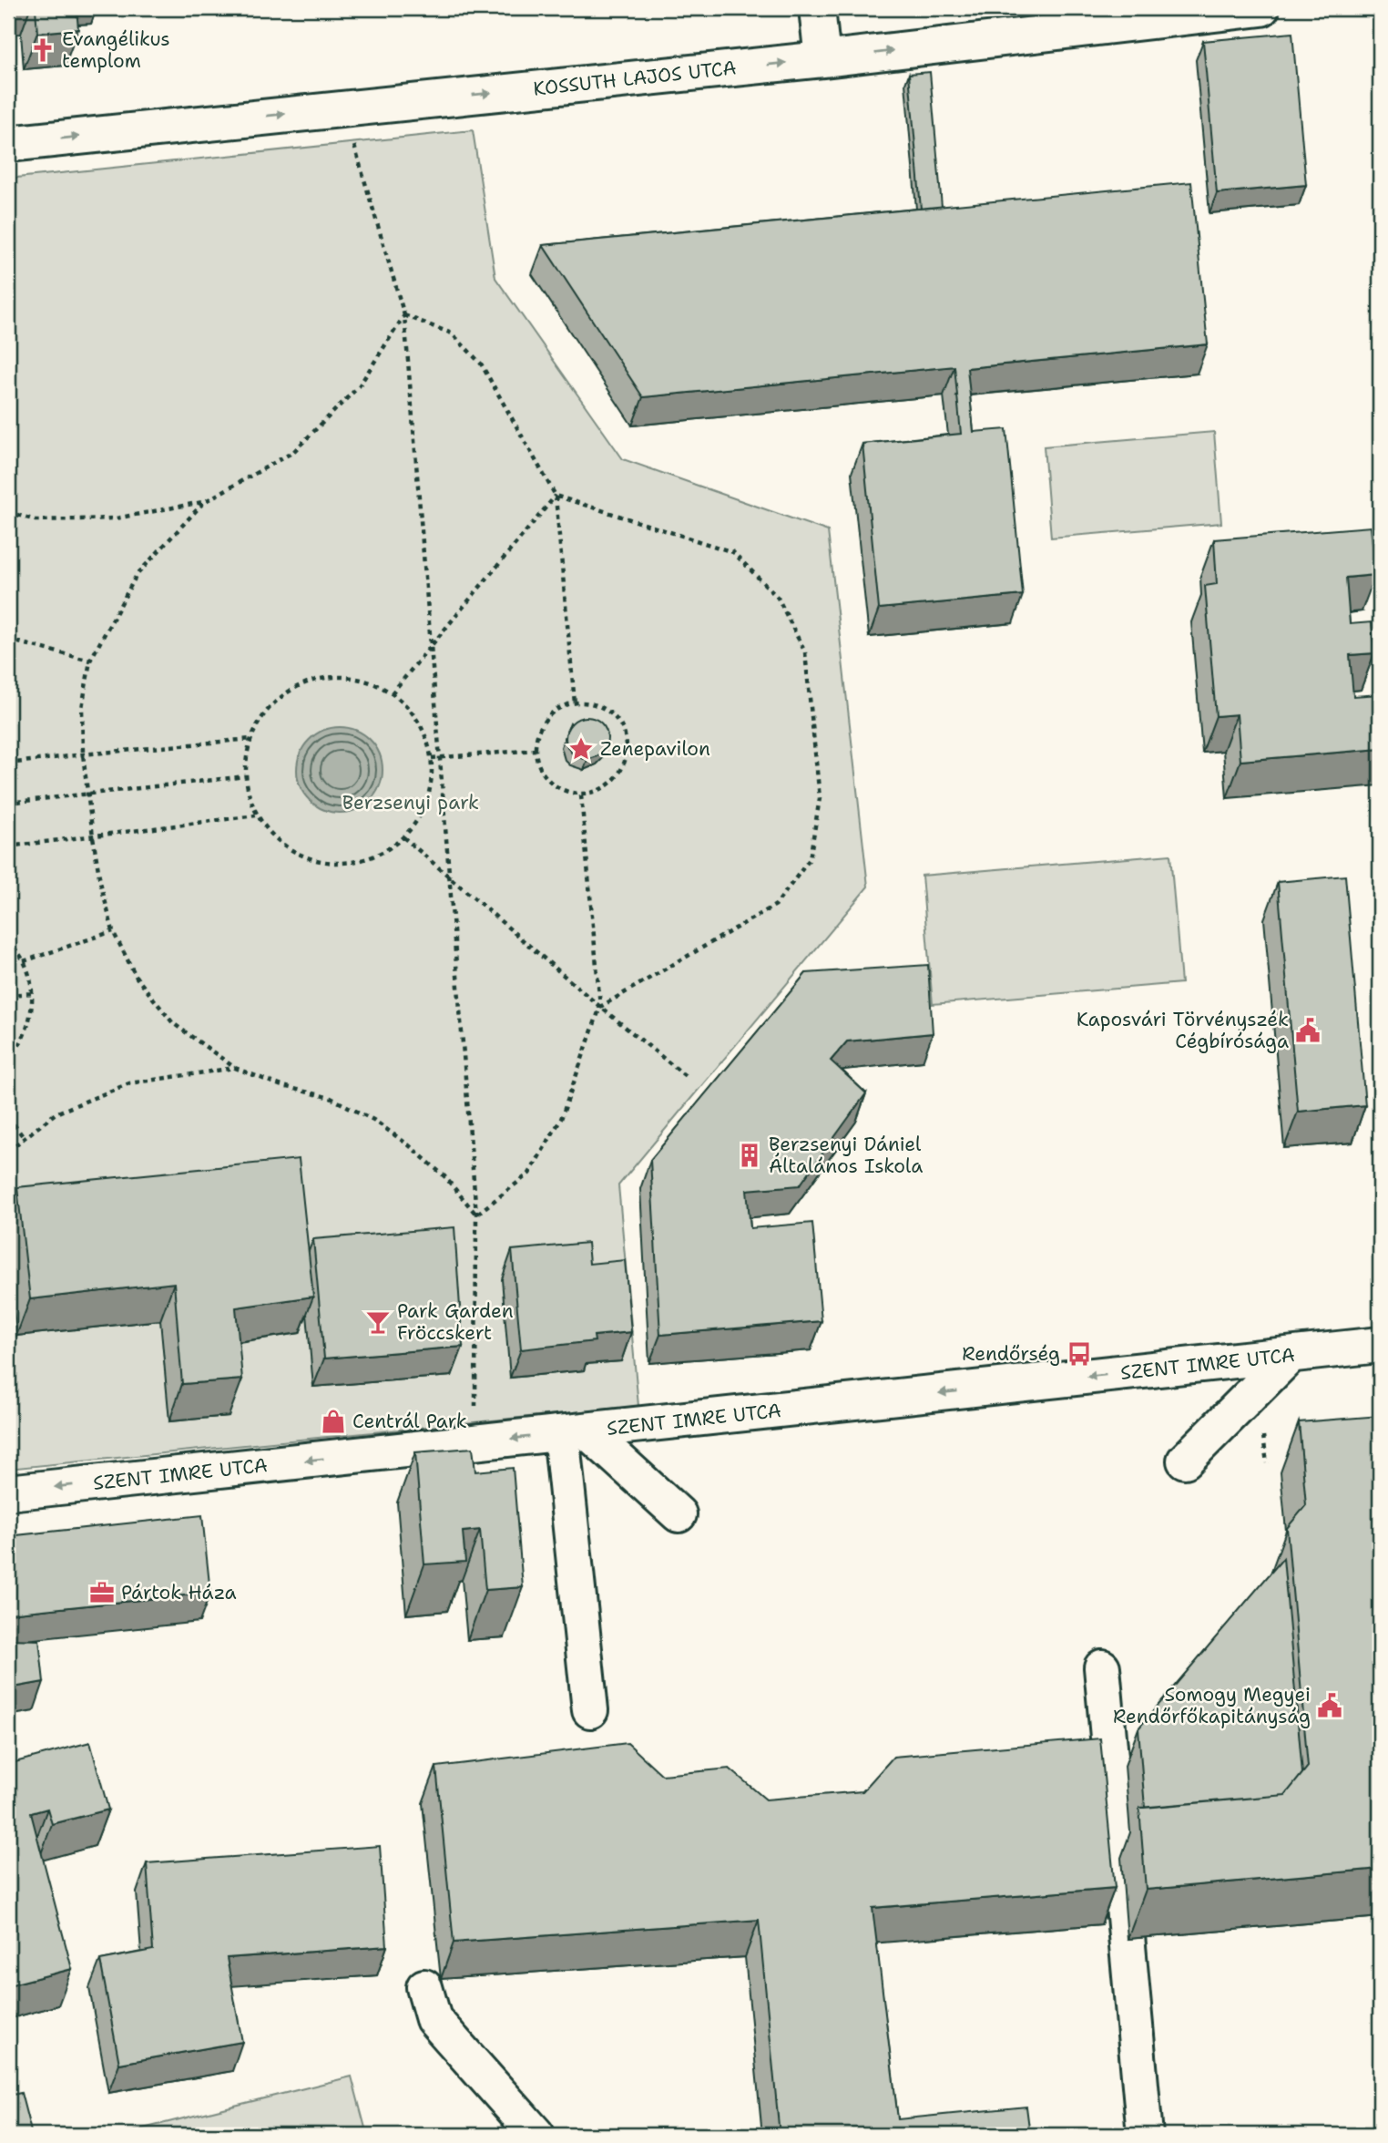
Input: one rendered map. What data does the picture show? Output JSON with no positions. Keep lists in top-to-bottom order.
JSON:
{
  "streets": {
    "street": ["KOSSUTH LAJOS UTCA", "SZENT IMRE UTCA"]
  },
  "one_way": ["KOSSUTH LAJOS UTCA", "SZENT IMRE UTCA"],
  "parks": ["Berzsenyi park"],
  "places": {
    "church": ["Evangélikus templom"],
    "place": ["Zenepavilon"],
    "public building": ["Kaposvári Törvényszék Cégbírósága", "Somogy Megyei Rendőrfőkapitányság"],
    "building": ["Berzsenyi Dániel Általános Iskola"],
    "bar": ["Park Garden Fröccskert"],
    "bus stop": ["Rendőrség"],
    "shop": ["Centrál Park"],
    "office": ["Pártok Háza"]
  }
}
